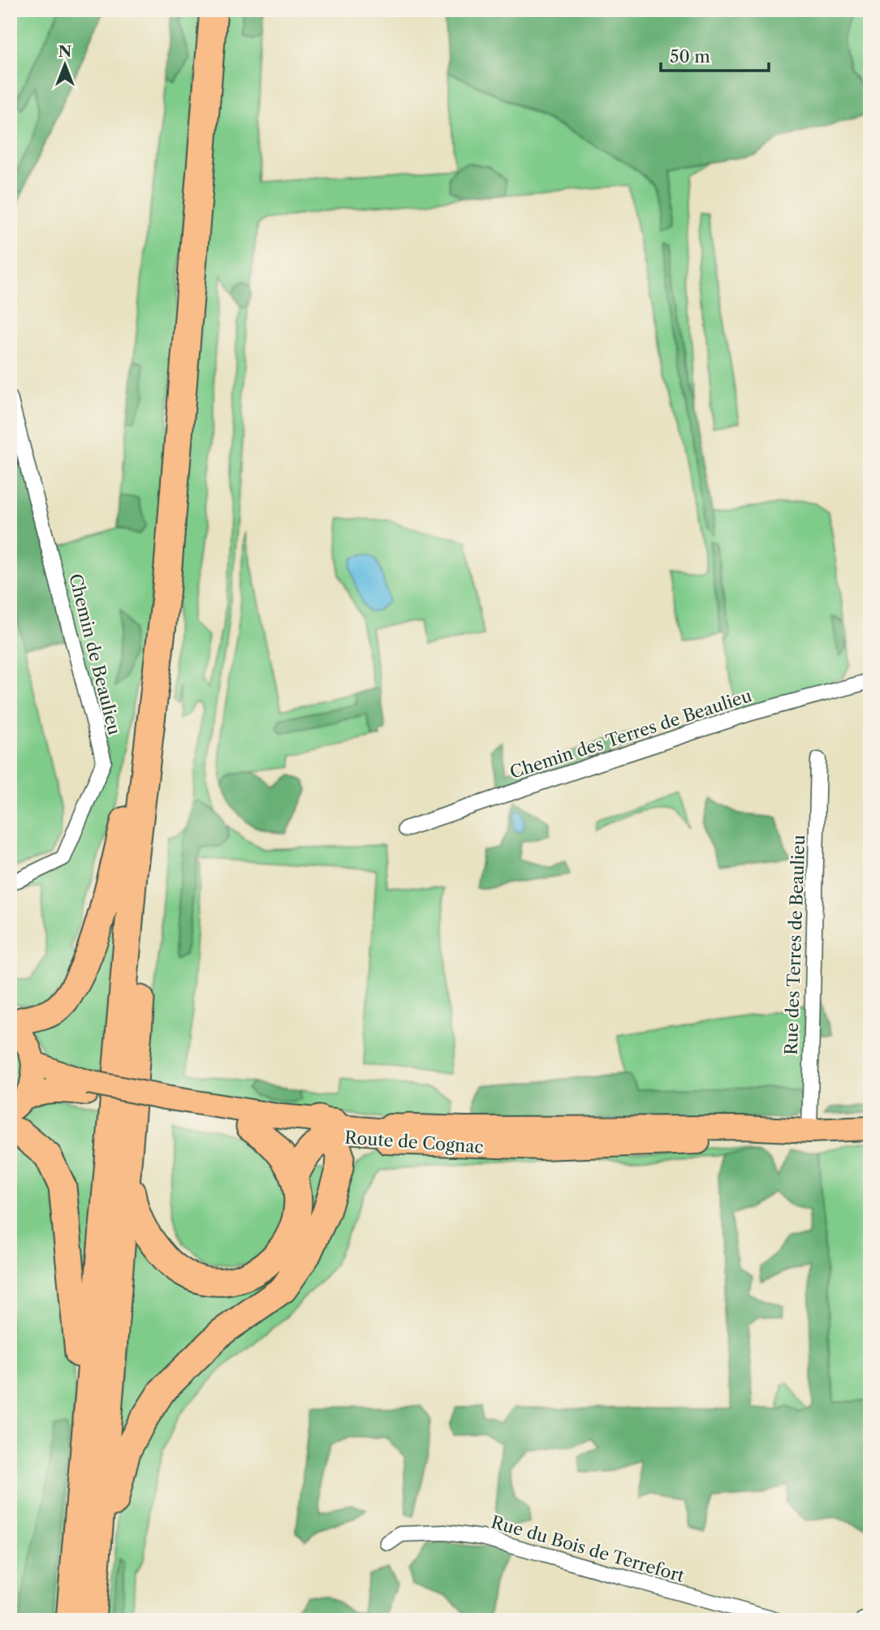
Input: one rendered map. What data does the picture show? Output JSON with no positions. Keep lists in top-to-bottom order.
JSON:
{
  "streets": {
    "main road": ["Route de Cognac"],
    "street": [
      "Chemin de Beaulieu",
      "Chemin des Terres de Beaulieu",
      "Rue des Terres de Beaulieu",
      "Rue du Bois de Terrefort"
    ]
  },
  "crossings": [
    ["Rue des Terres de Beaulieu", "Route de Cognac"]
  ],
  "scale_bar": "50 m",
  "north": "top"
}
